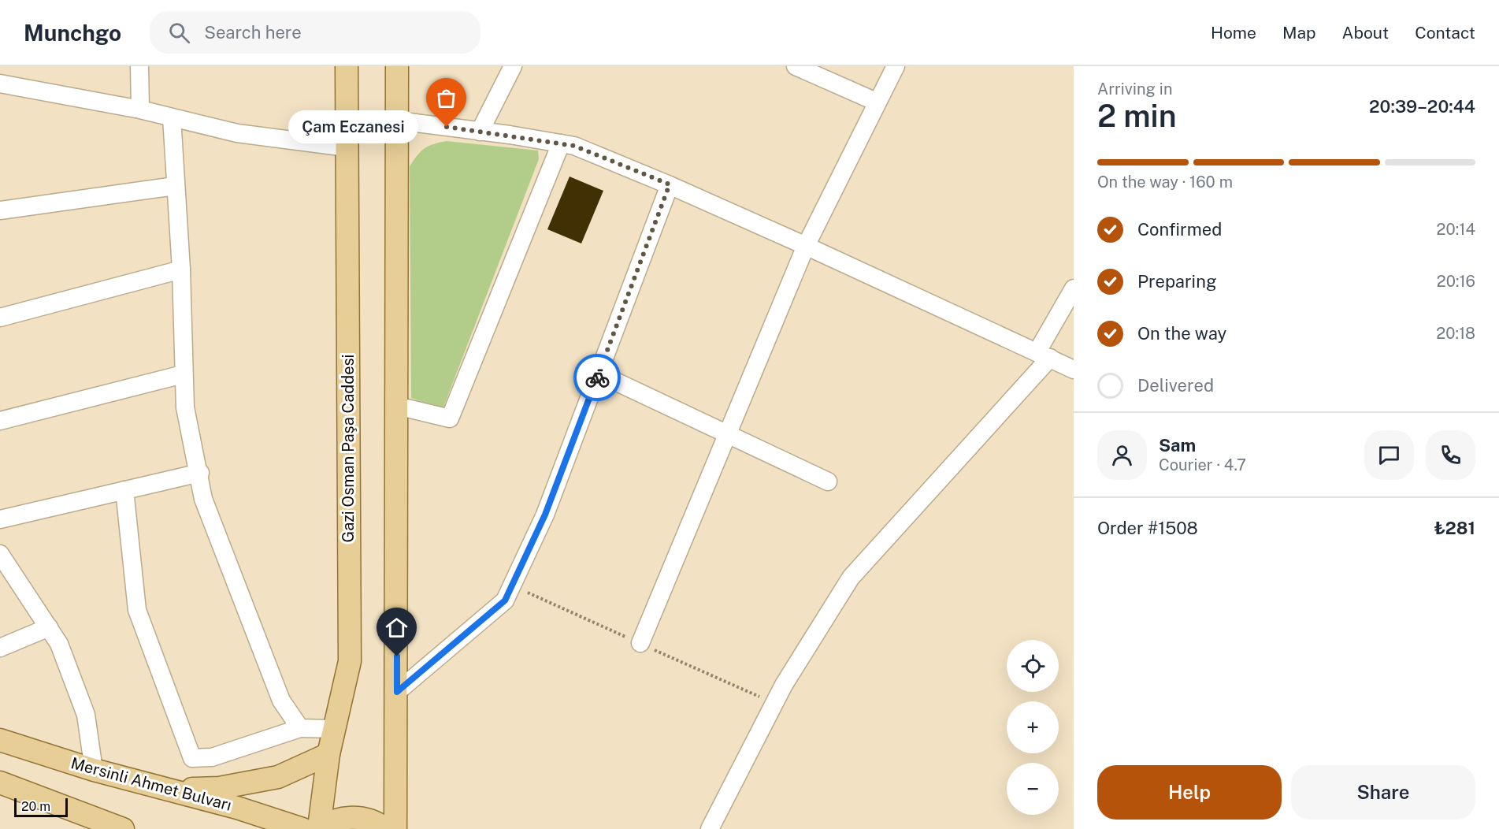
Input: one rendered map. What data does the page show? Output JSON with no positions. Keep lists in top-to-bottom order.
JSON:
{
  "streets": {
    "main road": ["Gazi Osman Paşa Caddesi", "Mersinli Ahmet Bulvarı"]
  },
  "crossings": [
    ["Gazi Osman Paşa Caddesi", "Mersinli Ahmet Bulvarı"]
  ],
  "places": ["Çam Eczanesi"],
  "scale_bar": "20 m",
  "page": {
    "header": "Munchgo",
    "search": "Search here",
    "nav": [
      "Home",
      "Map",
      "About",
      "Contact"
    ],
    "heading": ["2 min", "Arriving in", "20:39–20:44"],
    "panel": [
      "Sam",
      "Courier · 4.7",
      "Order #1508",
      "₺281"
    ],
    "bubble": "Çam Eczanesi",
    "bar": "On the way · 160 m",
    "list": [
      ["Confirmed", "20:14"],
      ["Preparing", "20:16"],
      ["On the way", "20:18"],
      "Delivered"
    ],
    "map_buttons": ["+", "−"],
    "buttons": ["Help", "Share"],
    "scale": "20 m"
  }
}
